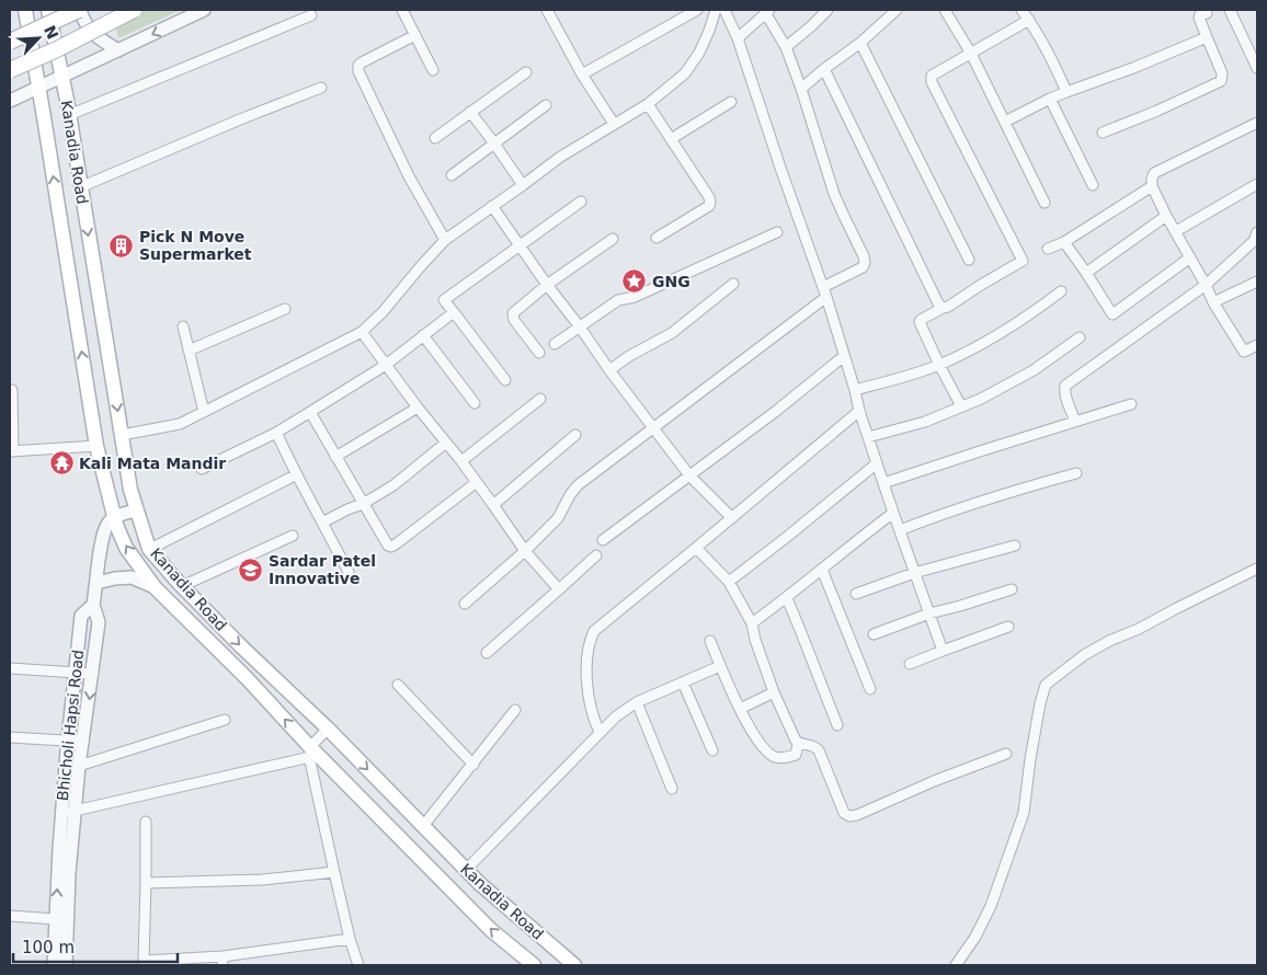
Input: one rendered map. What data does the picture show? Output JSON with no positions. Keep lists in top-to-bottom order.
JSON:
{
  "streets": {
    "main road": ["Kanadia Road"],
    "street": ["Bhicholi Hapsi Road"]
  },
  "crossings": [
    ["Kanadia Road", "Bhicholi Hapsi Road"]
  ],
  "places": {
    "building": ["Pick N Move Supermarket"],
    "place": ["GNG"],
    "temple": ["Kali Mata Mandir"],
    "school or university": ["Sardar Patel Innovative"]
  },
  "scale_bar": "100 m",
  "north": "top right"
}
